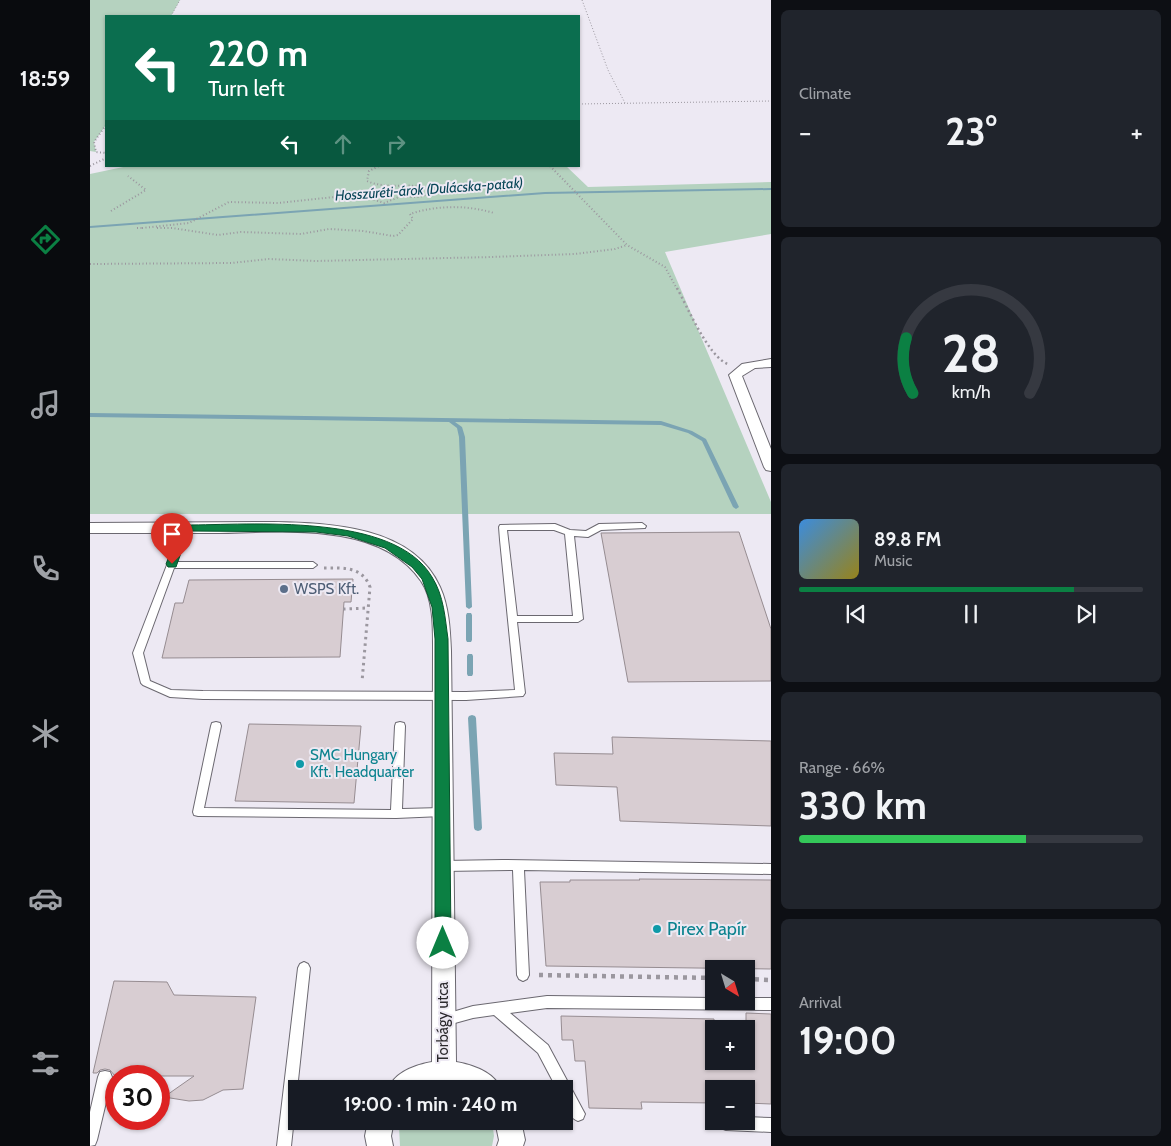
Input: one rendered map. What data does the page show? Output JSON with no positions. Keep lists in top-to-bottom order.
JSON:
{
  "streets": {
    "street": ["Torbágy utca"]
  },
  "water": ["Hosszúréti-árok (Dulácska-patak)"],
  "places": ["WSPS Kft.", "SMC Hungary Kft. Headquarter", "Pirex Papír"],
  "north": "bottom right",
  "page": {
    "tabs": "18:59",
    "tile": [
      "Climate",
      ["Range · 66%", "330 km"],
      ["Arrival", "19:00"]
    ],
    "turn": ["220 m", "Turn left"],
    "heat": ["−", "23°", "+"],
    "song": ["89.8 FM", "Music"],
    "map_buttons": ["+", "−"],
    "limit": "30",
    "trip": "19:00 · 1 min · 240 m",
    "gauge": ["28", "km/h"]
  }
}
